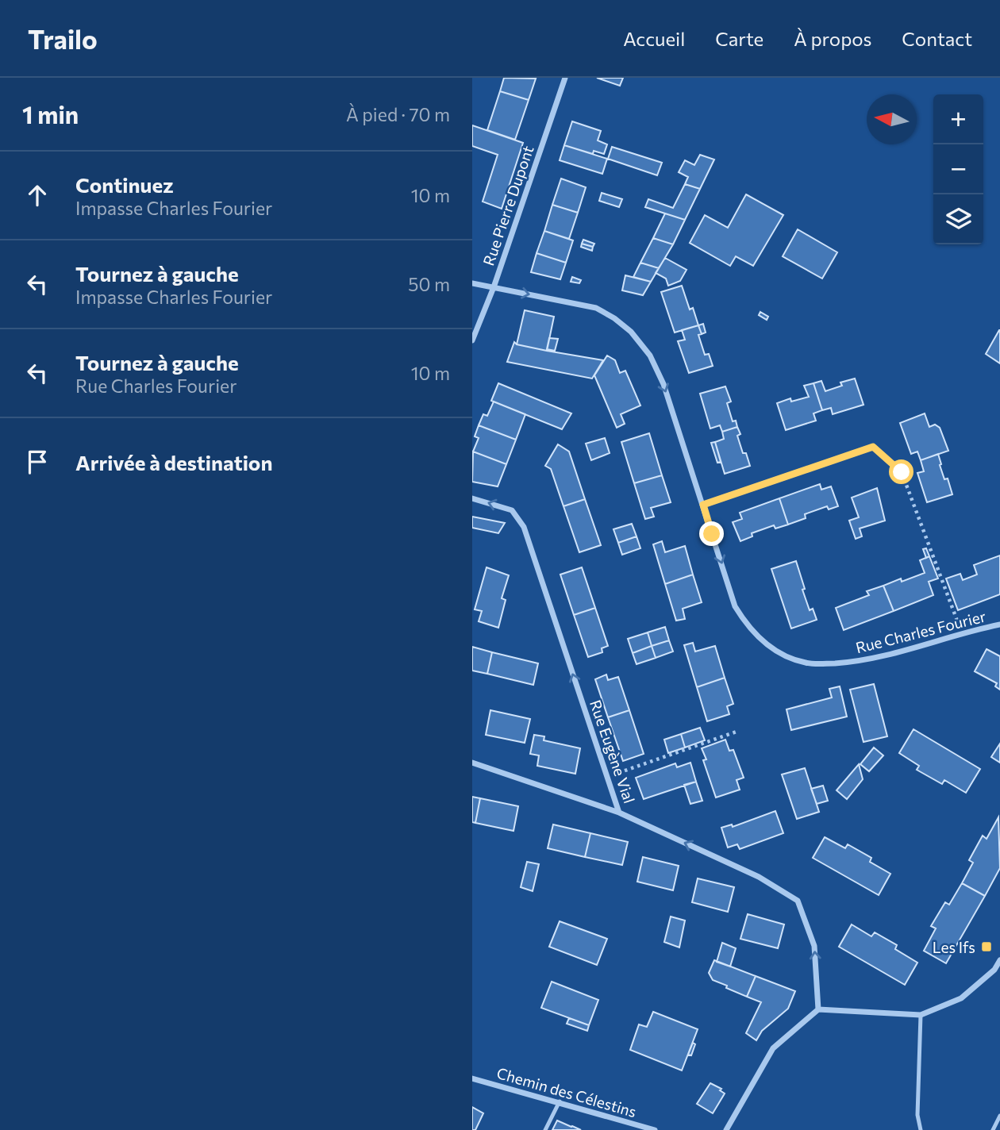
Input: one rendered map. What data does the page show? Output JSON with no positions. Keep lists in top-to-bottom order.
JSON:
{
  "streets": {
    "street": [
      "Rue Pierre Dupont",
      "Rue Charles Fourier",
      "Rue Eugène Vial",
      "Chemin des Célestins"
    ]
  },
  "crossings": [
    ["Rue Pierre Dupont", "Rue Charles Fourier"]
  ],
  "one_way": ["Rue Charles Fourier", "Rue Eugène Vial"],
  "places": {
    "transit": ["Les Ifs"]
  },
  "north": "left",
  "page": {
    "header": "Trailo",
    "nav": [
      "Accueil",
      "Carte",
      "À propos",
      "Contact"
    ],
    "heading": ["1 min", "À pied · 70 m"],
    "map_buttons": ["+", "−"],
    "list": [
      ["Continuez", "Impasse Charles Fourier", "10 m"],
      ["Tournez à gauche", "Impasse Charles Fourier", "50 m"],
      ["Tournez à gauche", "Rue Charles Fourier", "10 m"],
      "Arrivée à destination"
    ]
  }
}
